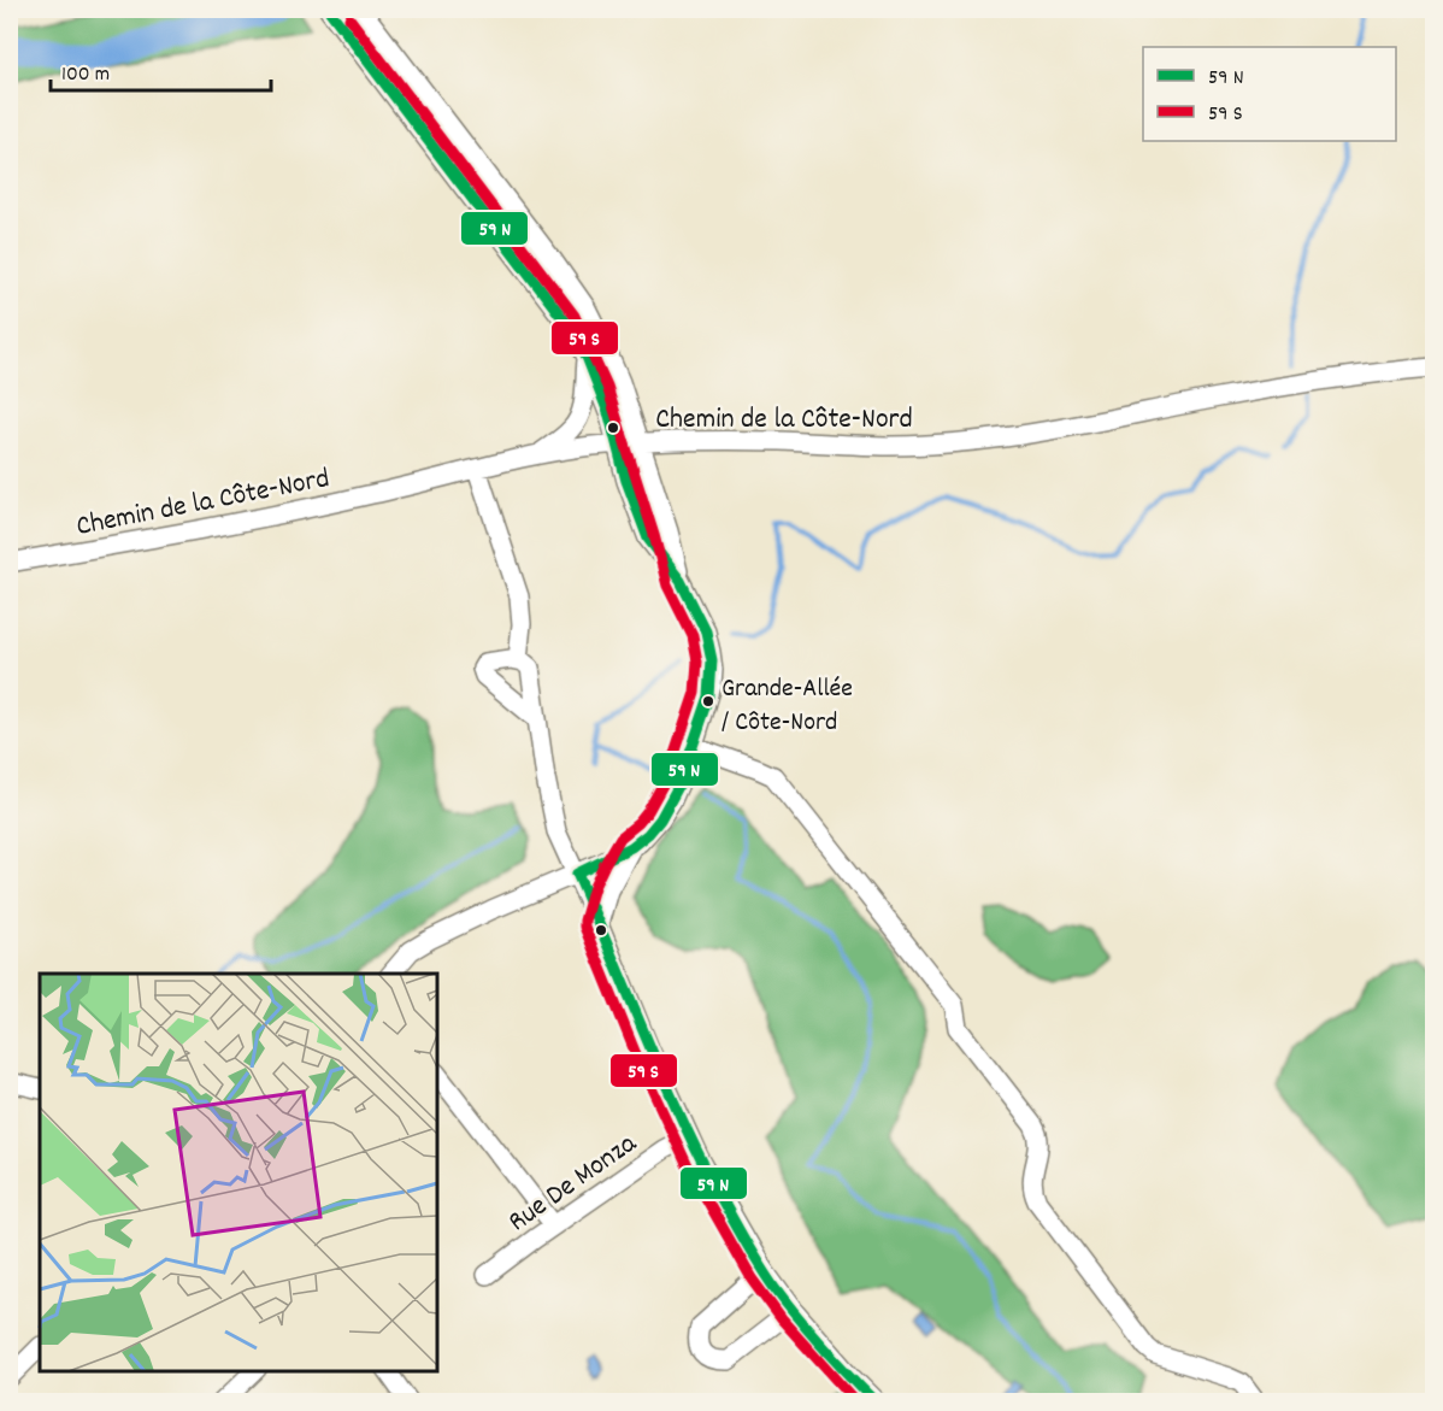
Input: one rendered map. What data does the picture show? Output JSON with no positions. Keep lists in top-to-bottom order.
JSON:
{
  "streets": {
    "street": ["Chemin de la Côte-Nord", "Rue De Monza"]
  },
  "places": ["Grande-Allée / Côte-Nord"],
  "legend": ["59 N", "59 S"],
  "scale_bar": "100 m"
}
